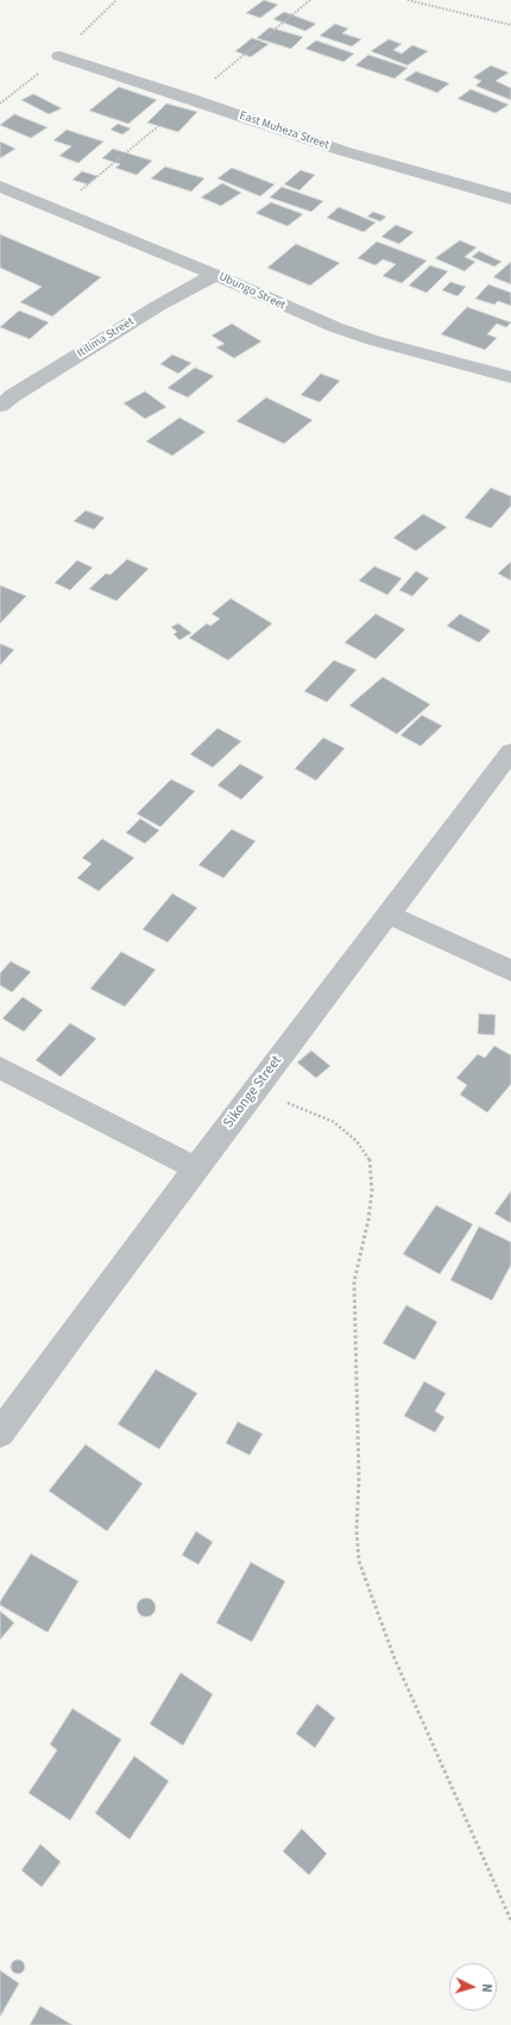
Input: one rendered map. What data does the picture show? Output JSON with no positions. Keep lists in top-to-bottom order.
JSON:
{
  "streets": {
    "street": [
      "East Muheza Street",
      "Ubungo Street",
      "Itilima Street",
      "Sikonge Street"
    ]
  },
  "crossings": [
    ["Ubungo Street", "Itilima Street"]
  ],
  "north": "right"
}
